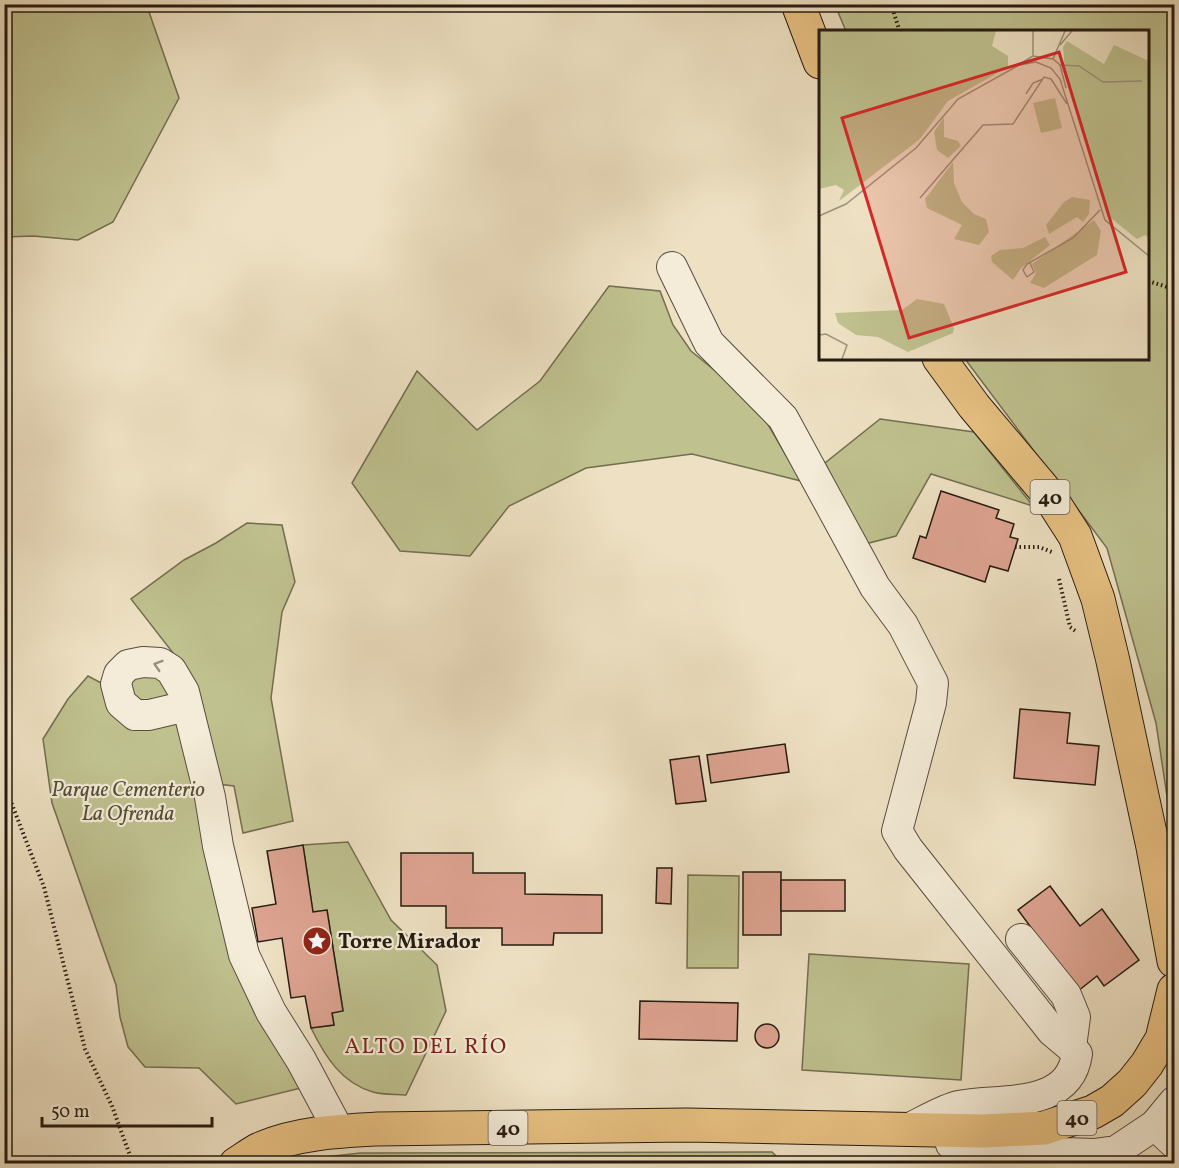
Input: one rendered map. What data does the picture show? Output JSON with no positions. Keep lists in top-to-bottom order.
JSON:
{
  "streets": {
    "main road": ["40"]
  },
  "districts": ["ALTO DEL RÍO"],
  "parks": ["Parque Cementerio La Ofrenda"],
  "places": {
    "place": ["Torre Mirador"]
  },
  "scale_bar": "50 m"
}
